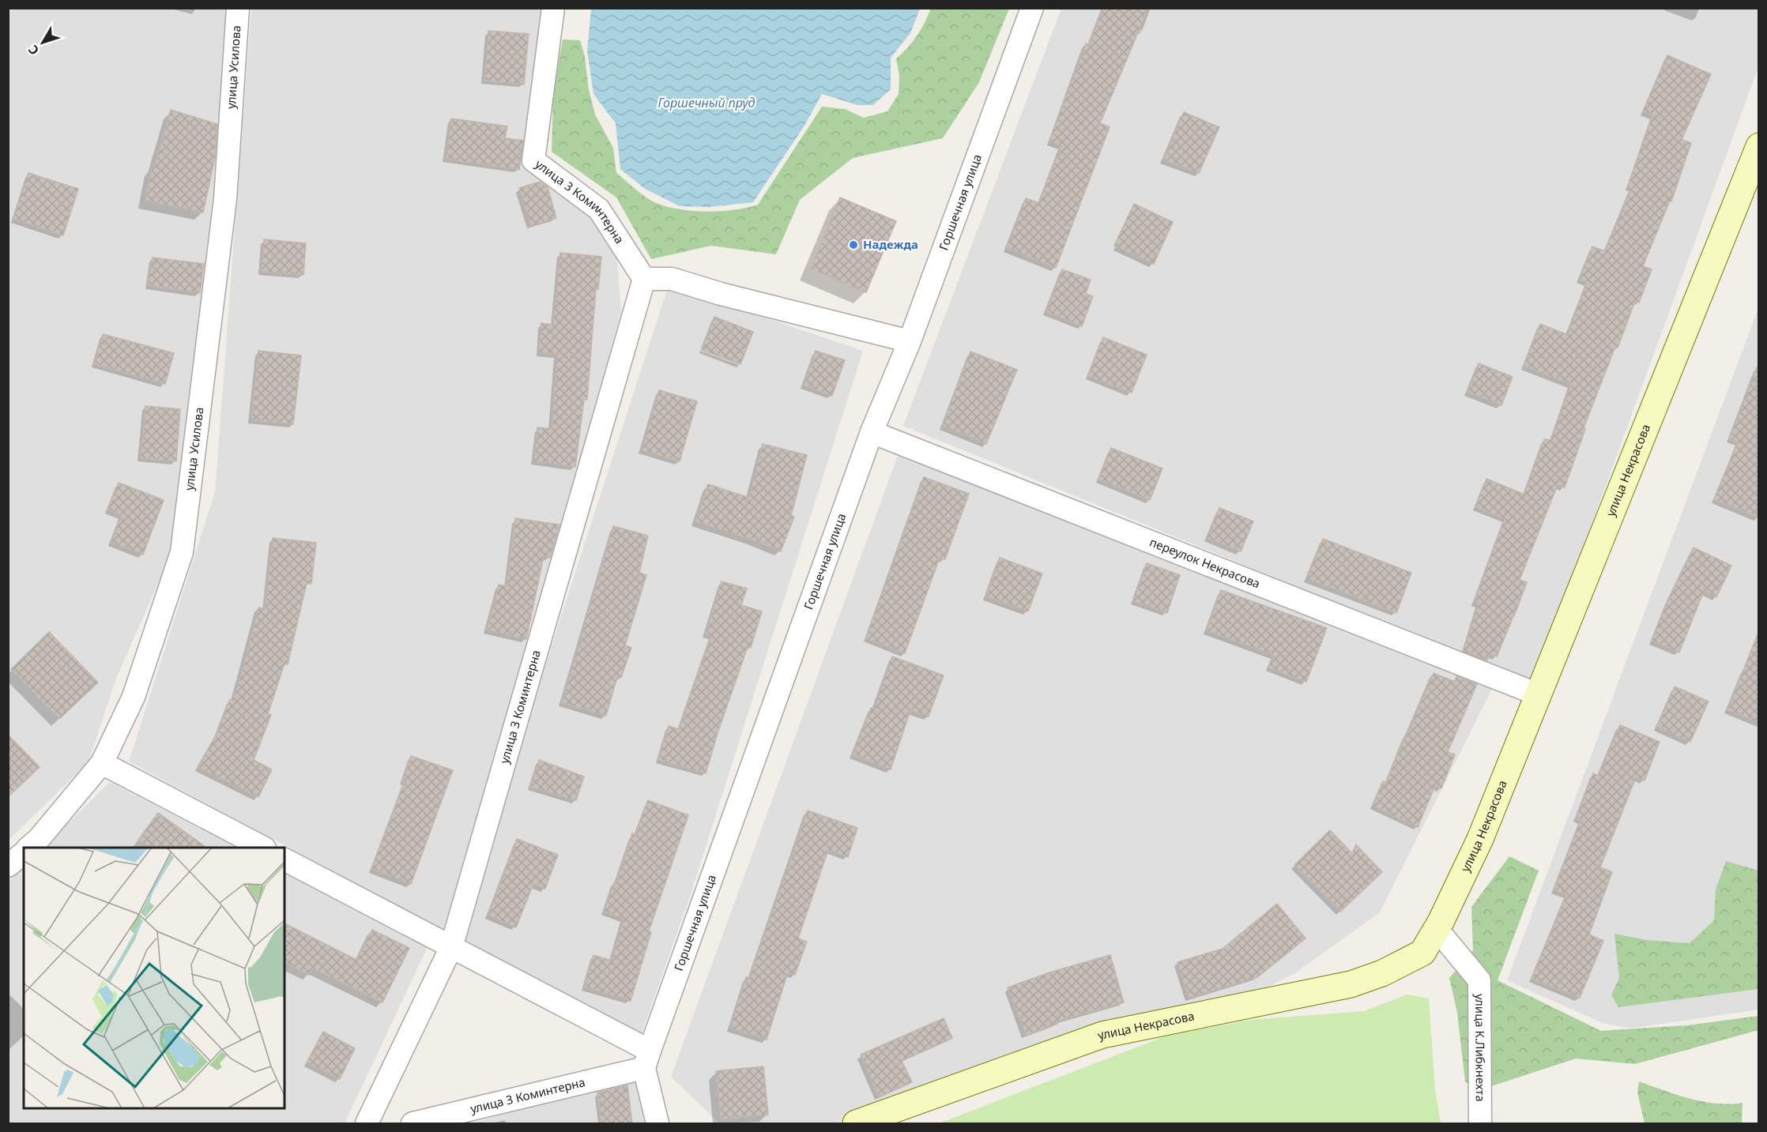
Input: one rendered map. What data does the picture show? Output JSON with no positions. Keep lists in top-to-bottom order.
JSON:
{
  "streets": {
    "street": [
      "улица Усилова",
      "Горшечная улица",
      "улица 3 Коминтерна",
      "улица Некрасова",
      "переулок Некрасова",
      "улица К.Либкнехта"
    ]
  },
  "crossings": [
    ["Горшечная улица", "улица 3 Коминтерна"],
    ["Горшечная улица", "переулок Некрасова"],
    ["улица Некрасова", "переулок Некрасова"],
    ["улица Некрасова", "улица К.Либкнехта"]
  ],
  "water": ["Горшечный пруд"],
  "places": ["Надежда"],
  "north": "bottom left"
}
